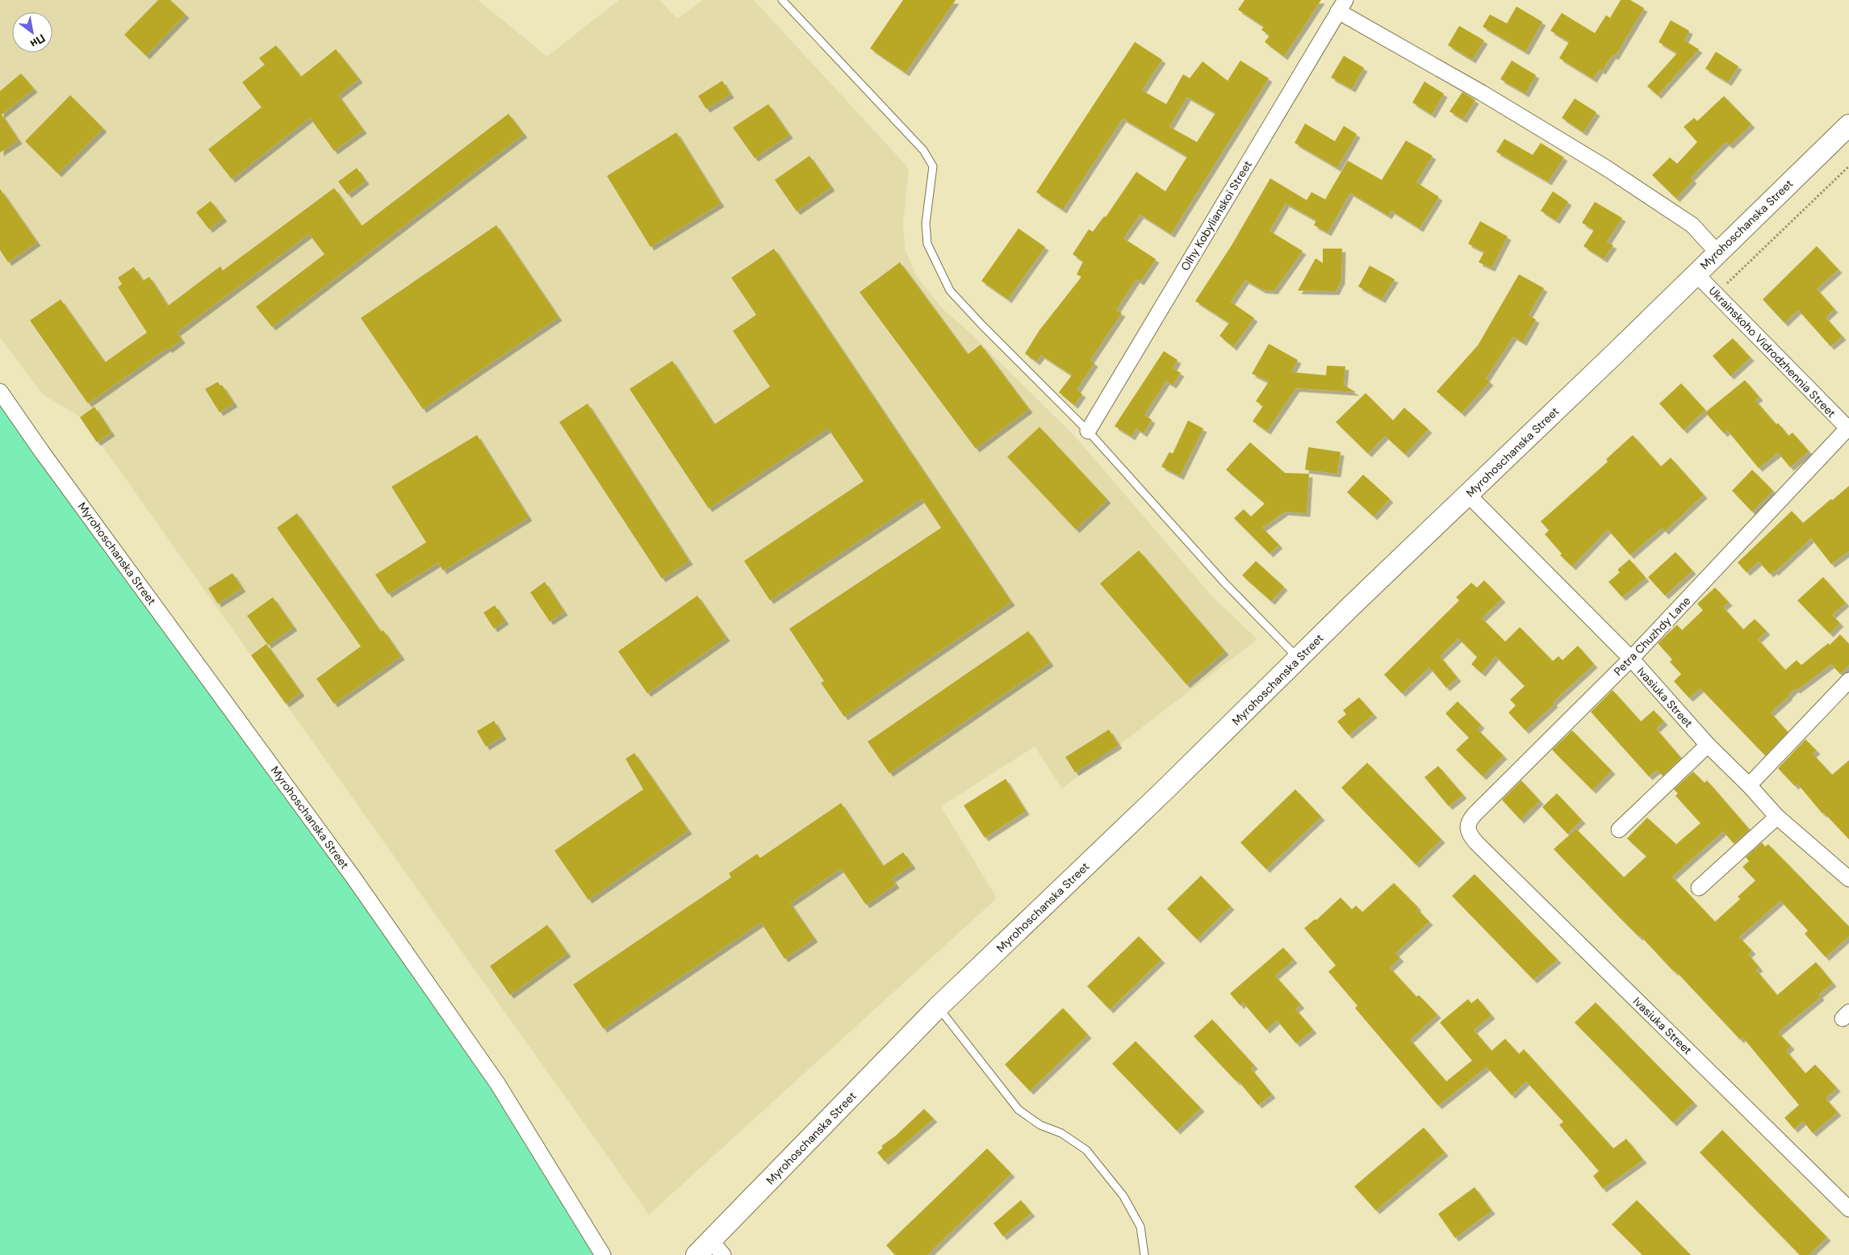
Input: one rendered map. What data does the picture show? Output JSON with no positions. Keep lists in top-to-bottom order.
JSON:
{
  "streets": {
    "main road": ["Myrohoschanska Street"],
    "street": [
      "Olhy Kobylianskoi Street",
      "Ukrainskoho Vidrodzhennia Street",
      "Petra Chuzhdy Lane",
      "Ivasiuka Street"
    ]
  },
  "crossings": [
    ["Myrohoschanska Street", "Ukrainskoho Vidrodzhennia Street"],
    ["Myrohoschanska Street", "Ivasiuka Street"],
    ["Ukrainskoho Vidrodzhennia Street", "Petra Chuzhdy Lane"],
    ["Petra Chuzhdy Lane", "Ivasiuka Street"]
  ],
  "north": "bottom right"
}
